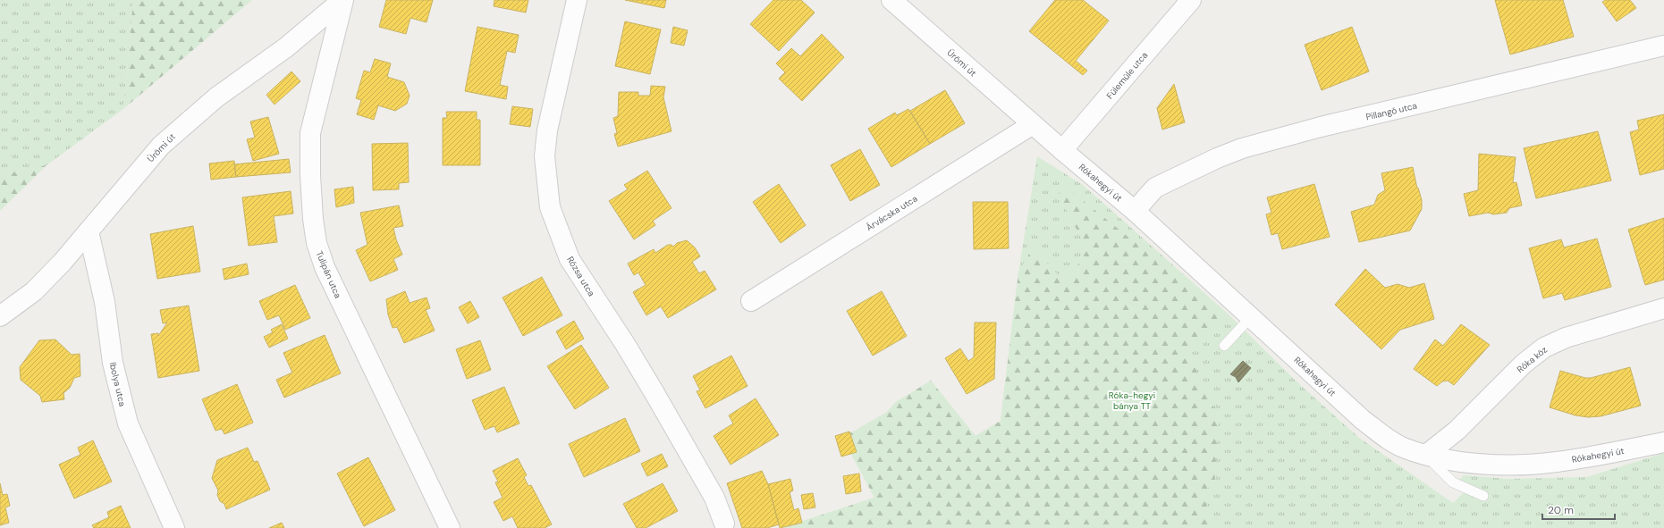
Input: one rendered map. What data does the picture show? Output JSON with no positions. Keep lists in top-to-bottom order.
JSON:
{
  "streets": {
    "street": [
      "Ürömi út",
      "Fülemüle utca",
      "Pillangó utca",
      "Rókahegyi út",
      "Árvácska utca",
      "Tulipán utca",
      "Rózsa utca",
      "Róka köz",
      "Ibolya utca"
    ]
  },
  "crossings": [
    ["Ürömi út", "Rókahegyi út"],
    ["Ürömi út", "Árvácska utca"],
    ["Ürömi út", "Tulipán utca"],
    ["Ürömi út", "Ibolya utca"],
    ["Fülemüle utca", "Rókahegyi út"],
    ["Pillangó utca", "Rókahegyi út"],
    ["Rókahegyi út", "Árvácska utca"],
    ["Rókahegyi út", "Róka köz"]
  ],
  "parks": ["Róka-hegyi bánya TT"],
  "scale_bar": "20 m"
}
